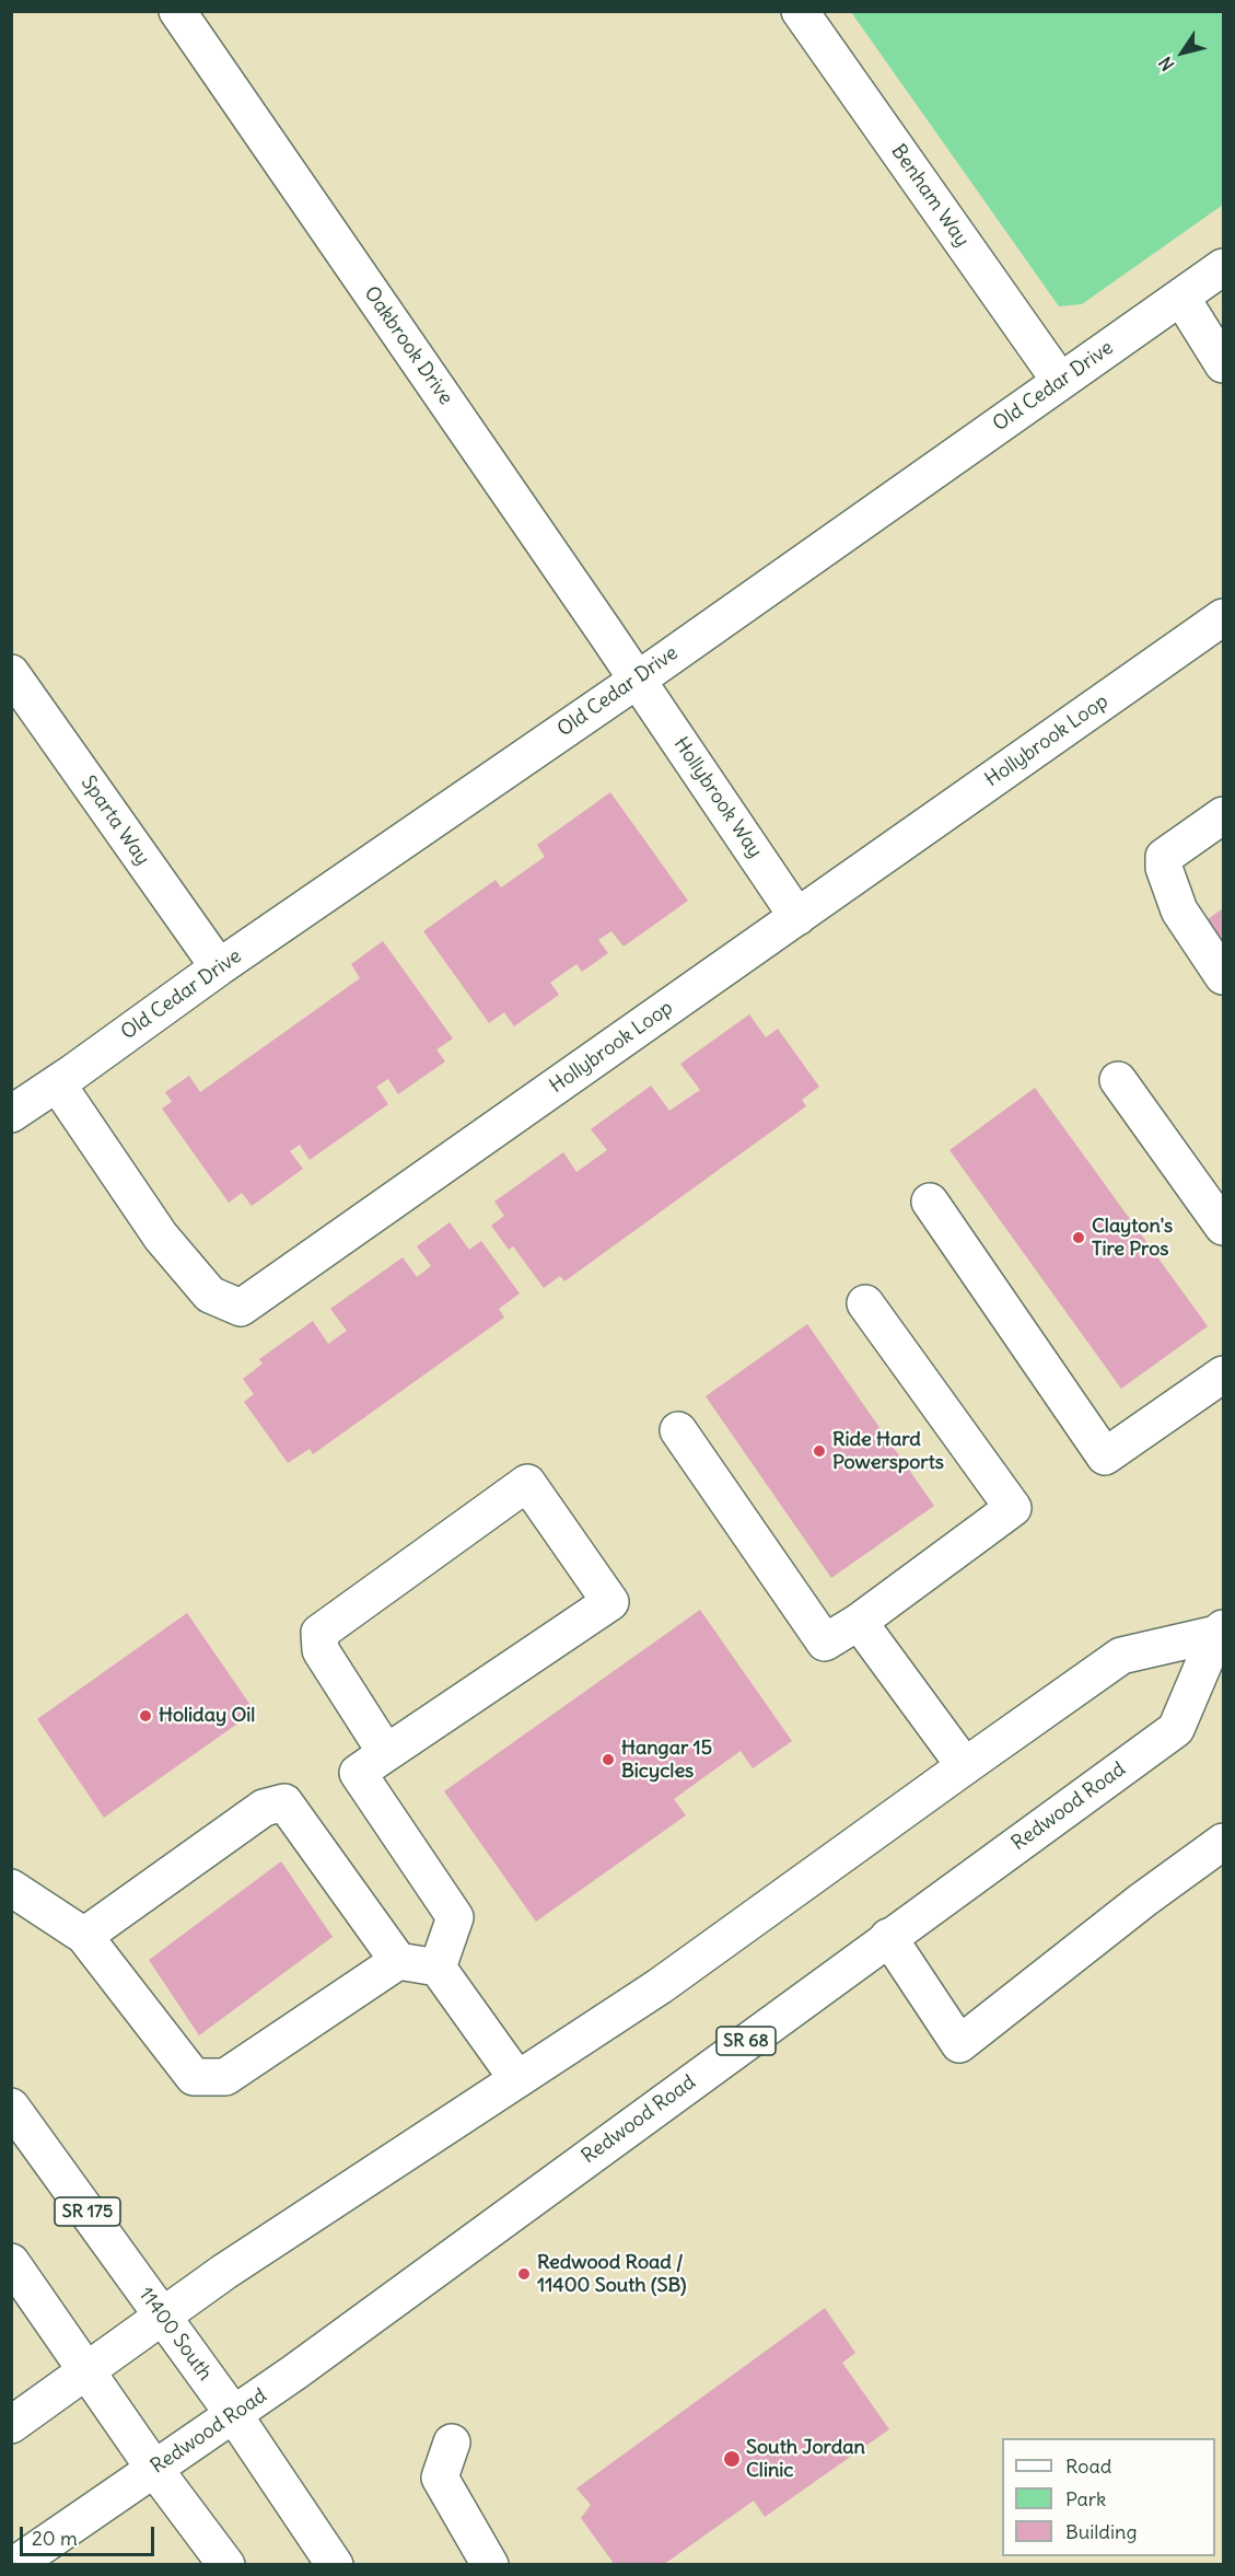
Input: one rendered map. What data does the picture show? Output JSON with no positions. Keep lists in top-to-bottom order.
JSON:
{
  "streets": {
    "street": [
      "Benham Way",
      "Oakbrook Drive",
      "Old Cedar Drive",
      "Hollybrook Loop",
      "Hollybrook Way",
      "Sparta Way",
      "Redwood Road",
      "SR 68",
      "SR 175",
      "11400 South"
    ]
  },
  "crossings": [
    ["Benham Way", "Old Cedar Drive"],
    ["Oakbrook Drive", "Old Cedar Drive"],
    ["Oakbrook Drive", "Hollybrook Way"],
    ["Old Cedar Drive", "Hollybrook Loop"],
    ["Old Cedar Drive", "Hollybrook Way"],
    ["Old Cedar Drive", "Sparta Way"],
    ["Hollybrook Loop", "Hollybrook Way"],
    ["Redwood Road", "11400 South"]
  ],
  "places": [
    "Clayton's Tire Pros",
    "Ride Hard Powersports",
    "Holiday Oil",
    "Hangar 15 Bicycles",
    "Redwood Road / 11400 South (SB)",
    "South Jordan Clinic"
  ],
  "legend": ["Road", "Park", "Building"],
  "scale_bar": "20 m",
  "north": "bottom left"
}
